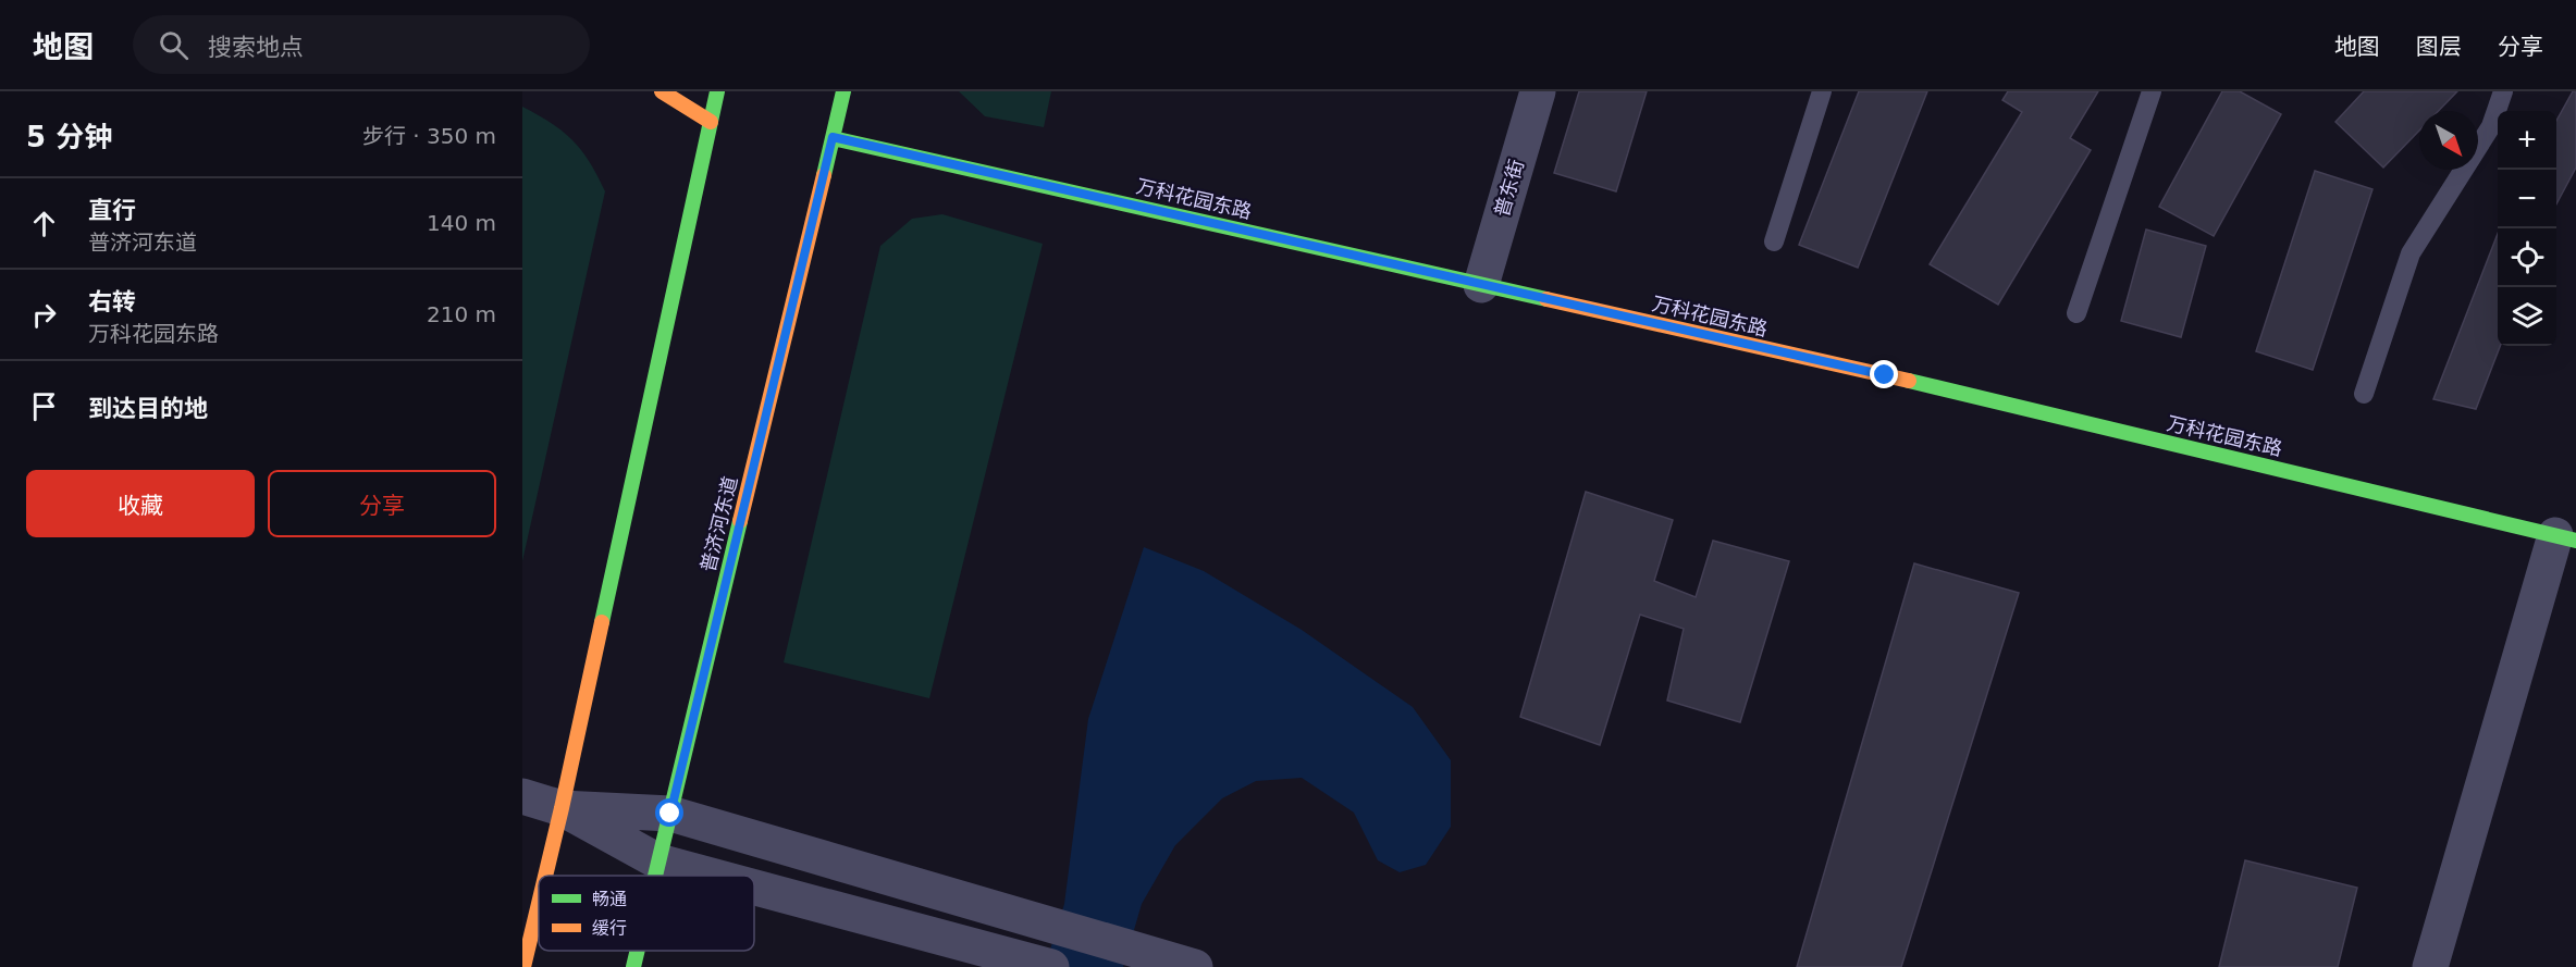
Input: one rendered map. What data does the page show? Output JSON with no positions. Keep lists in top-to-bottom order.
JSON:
{
  "streets": {
    "street": ["普东街", "万科花园东路", "普济河东道"]
  },
  "crossings": [
    ["普东街", "万科花园东路"],
    ["万科花园东路", "普济河东道"]
  ],
  "legend": ["畅通", "缓行"],
  "north": "bottom right",
  "page": {
    "header": "地图",
    "search": "搜索地点",
    "nav": ["地图", "图层", "分享"],
    "heading": ["5 分钟", "步行 · 350 m"],
    "map_buttons": ["+", "−"],
    "list": [
      ["直行", "普济河东道", "140 m"],
      ["右转", "万科花园东路", "210 m"],
      "到达目的地"
    ],
    "buttons": ["收藏", "分享"]
  }
}
